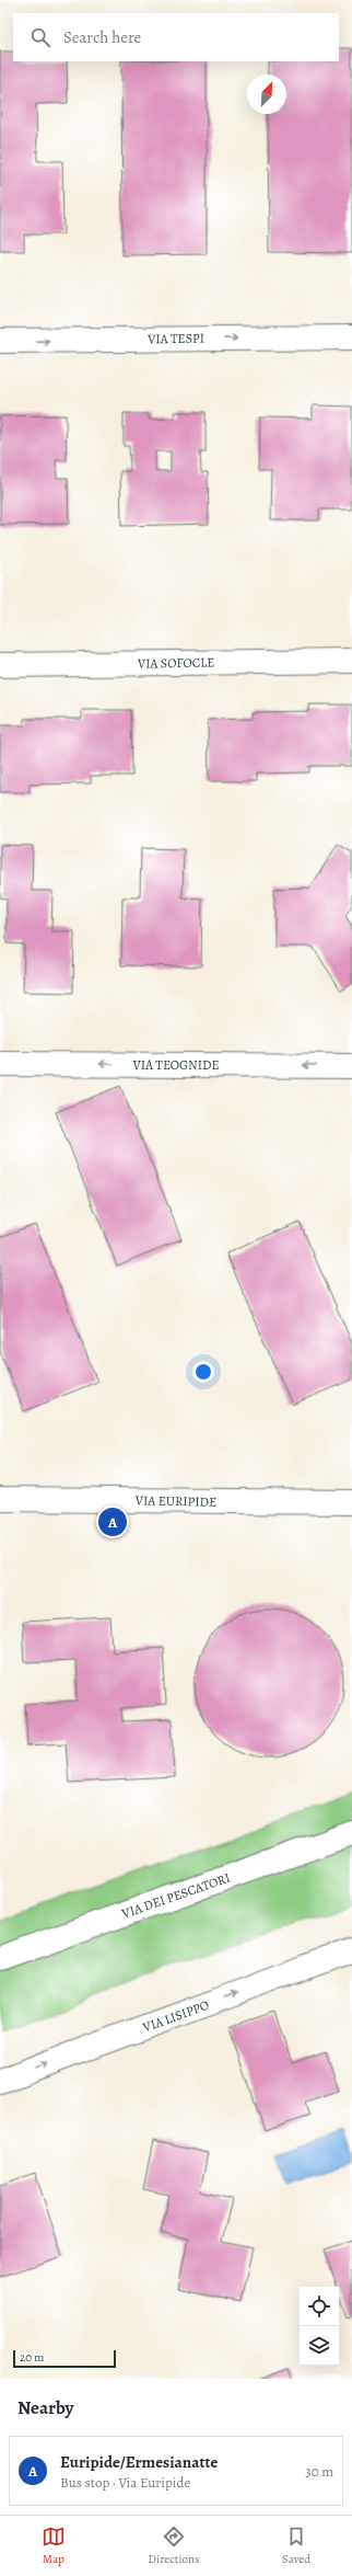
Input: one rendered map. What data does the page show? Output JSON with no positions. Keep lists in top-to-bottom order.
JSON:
{
  "streets": {
    "street": [
      "VIA TESPI",
      "VIA SOFOCLE",
      "VIA TEOGNIDE",
      "VIA EURIPIDE",
      "VIA DEI PESCATORI",
      "VIA LISIPPO"
    ]
  },
  "one_way": ["VIA TESPI", "VIA TEOGNIDE", "VIA LISIPPO"],
  "scale_bar": "20 m",
  "north": "top right",
  "page": {
    "search": "Search here",
    "pins": "A",
    "scale": "20 m",
    "heading": "Nearby",
    "list": [
      {
        "mark": "A",
        "name": "Euripide/Ermesianatte",
        "note": "Bus stop · Via Euripide",
        "value": "30 m"
      }
    ],
    "nav": ["Map", "Directions", "Saved"]
  }
}
